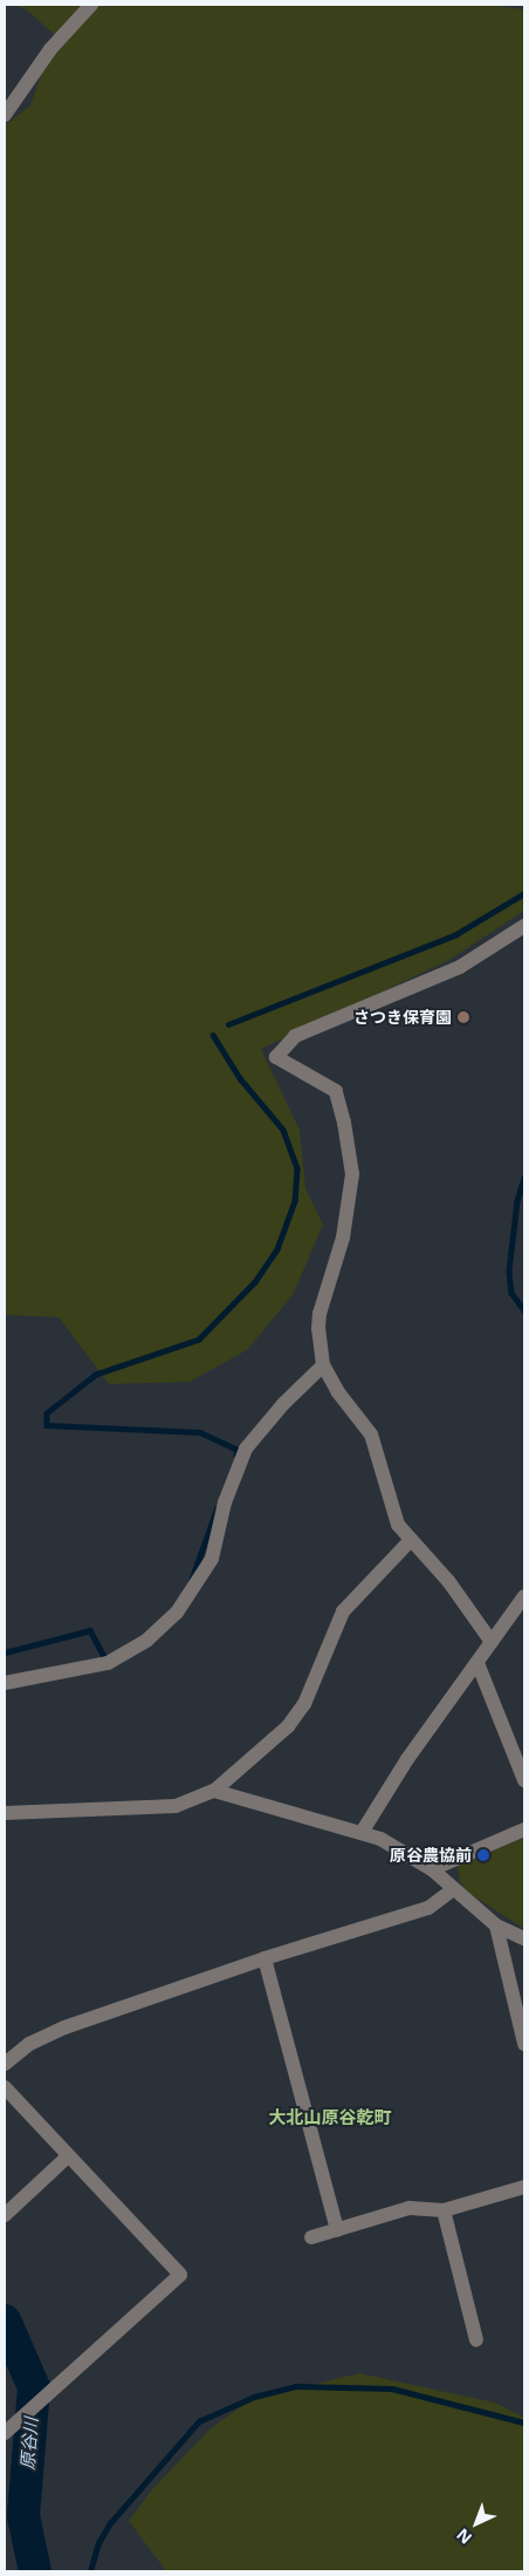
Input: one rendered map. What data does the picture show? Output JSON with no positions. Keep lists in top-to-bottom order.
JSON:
{
  "districts": ["大北山原谷乾町"],
  "water": ["原谷川"],
  "places": ["さつき保育園", "原谷農協前"],
  "north": "bottom left"
}
